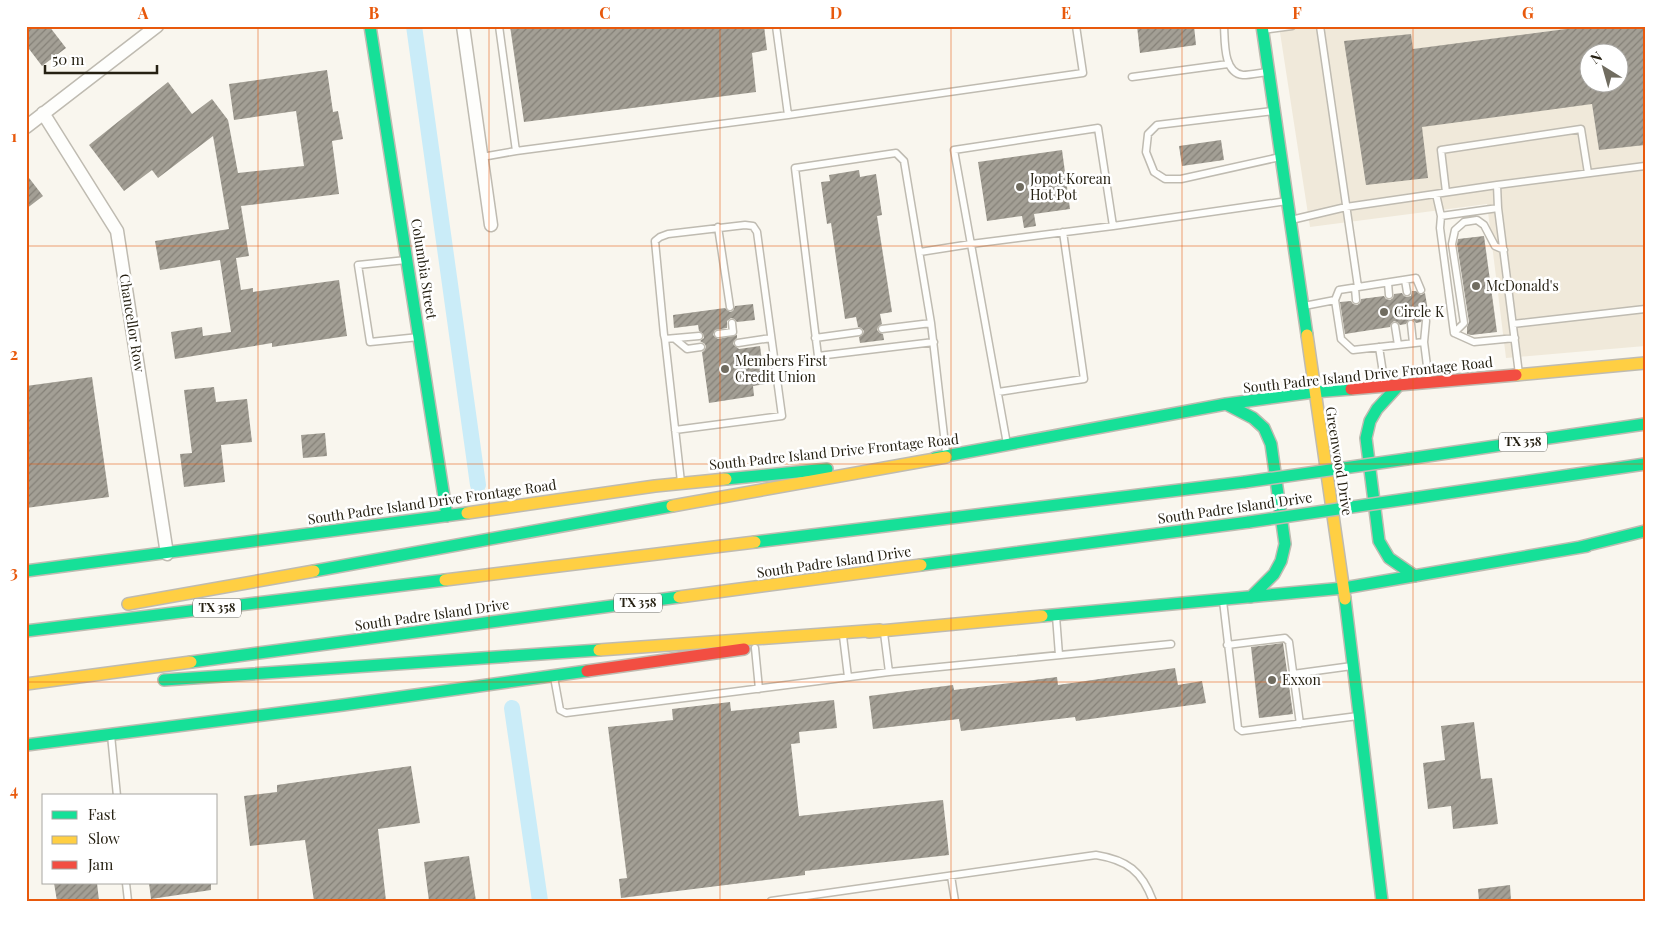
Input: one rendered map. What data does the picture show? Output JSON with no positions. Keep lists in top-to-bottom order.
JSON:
{
  "streets": {
    "main road": [
      "Columbia Street",
      "South Padre Island Drive Frontage Road",
      "TX 358",
      "Greenwood Drive",
      "South Padre Island Drive"
    ],
    "street": ["Chancellor Row"]
  },
  "crossings": [
    ["Columbia Street", "South Padre Island Drive Frontage Road"],
    ["Chancellor Row", "South Padre Island Drive Frontage Road"],
    ["South Padre Island Drive Frontage Road", "Greenwood Drive"]
  ],
  "places": [
    "Jopot Korean Hot Pot",
    "McDonald's",
    "Circle K",
    "Members First Credit Union",
    "Exxon"
  ],
  "legend": ["Fast", "Slow", "Jam"],
  "scale_bar": "50 m",
  "north": "top left",
  "grid": {
    "columns": [
      "A",
      "B",
      "C",
      "D",
      "E",
      "F",
      "G"
    ],
    "rows": [
      "1",
      "2",
      "3",
      "4"
    ]
  }
}
